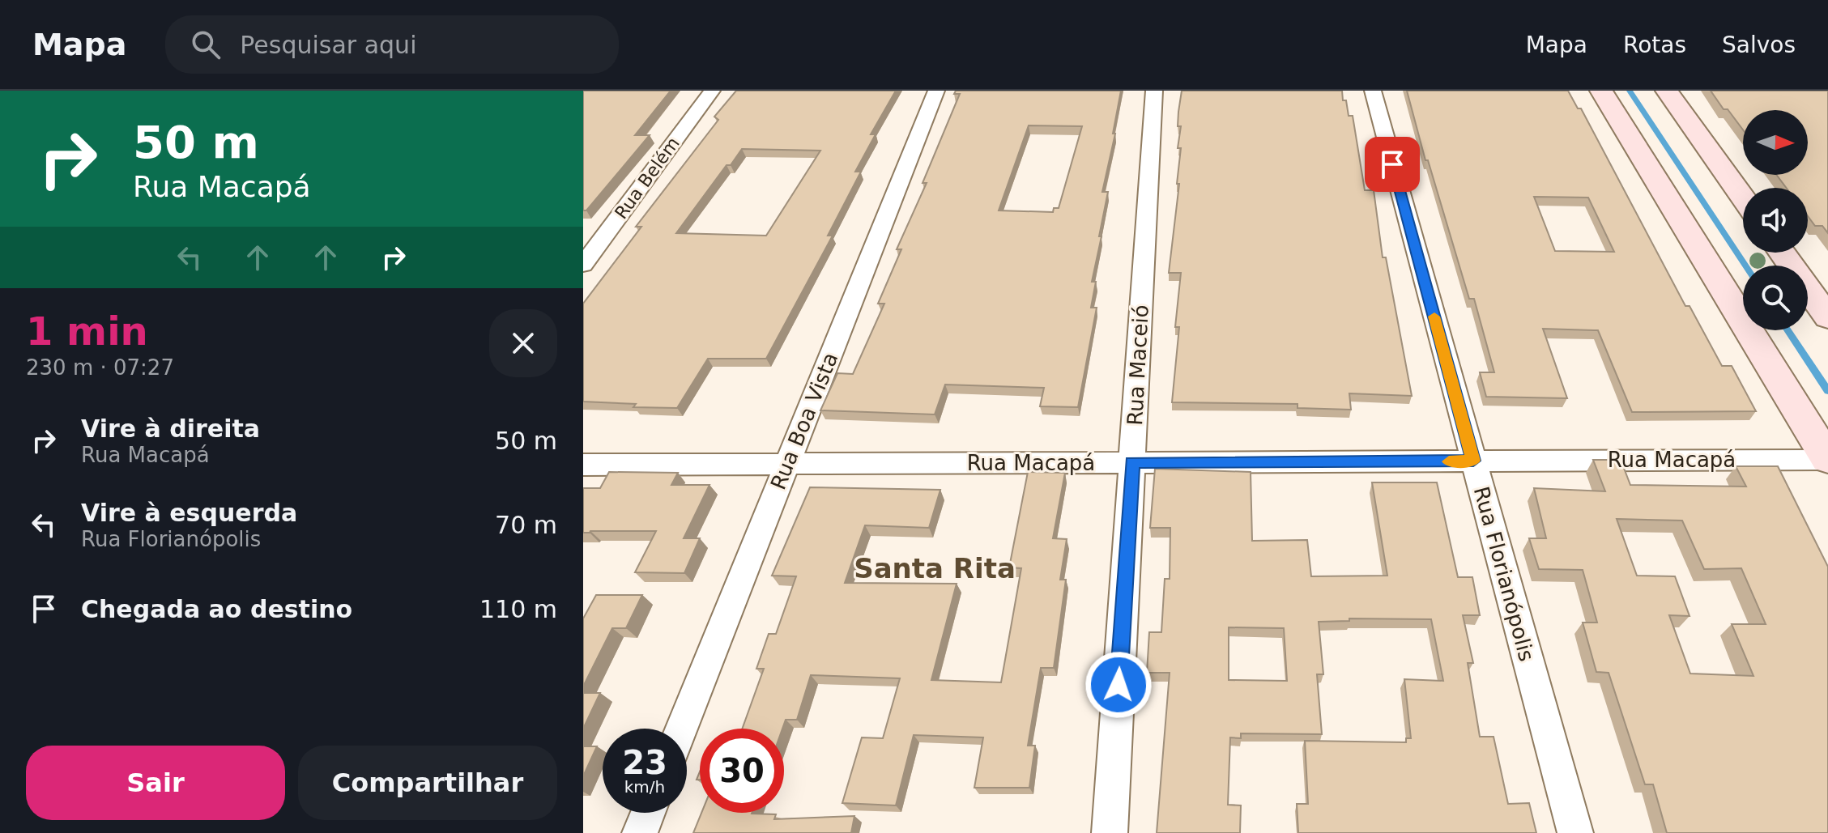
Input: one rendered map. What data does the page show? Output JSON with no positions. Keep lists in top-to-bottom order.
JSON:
{
  "streets": {
    "street": [
      "Rua Belém",
      "Rua Maceió",
      "Rua Boa Vista",
      "Rua Macapá",
      "Rua Florianópolis"
    ]
  },
  "crossings": [
    ["Rua Maceió", "Rua Macapá"],
    ["Rua Boa Vista", "Rua Macapá"],
    ["Rua Macapá", "Rua Florianópolis"]
  ],
  "districts": ["Santa Rita"],
  "north": "right",
  "page": {
    "header": "Mapa",
    "search": "Pesquisar aqui",
    "nav": ["Mapa", "Rotas", "Salvos"],
    "turn": ["50 m", "Rua Macapá"],
    "heading": ["1 min", "230 m · 07:27"],
    "list": [
      {
        "name": "Vire à direita",
        "note": "Rua Macapá",
        "value": "50 m"
      },
      {
        "name": "Vire à esquerda",
        "note": "Rua Florianópolis",
        "value": "70 m"
      },
      {
        "name": "Chegada ao destino",
        "value": "110 m"
      }
    ],
    "speed": "23 km/h",
    "limit": "30",
    "buttons": ["Sair", "Compartilhar"]
  }
}
